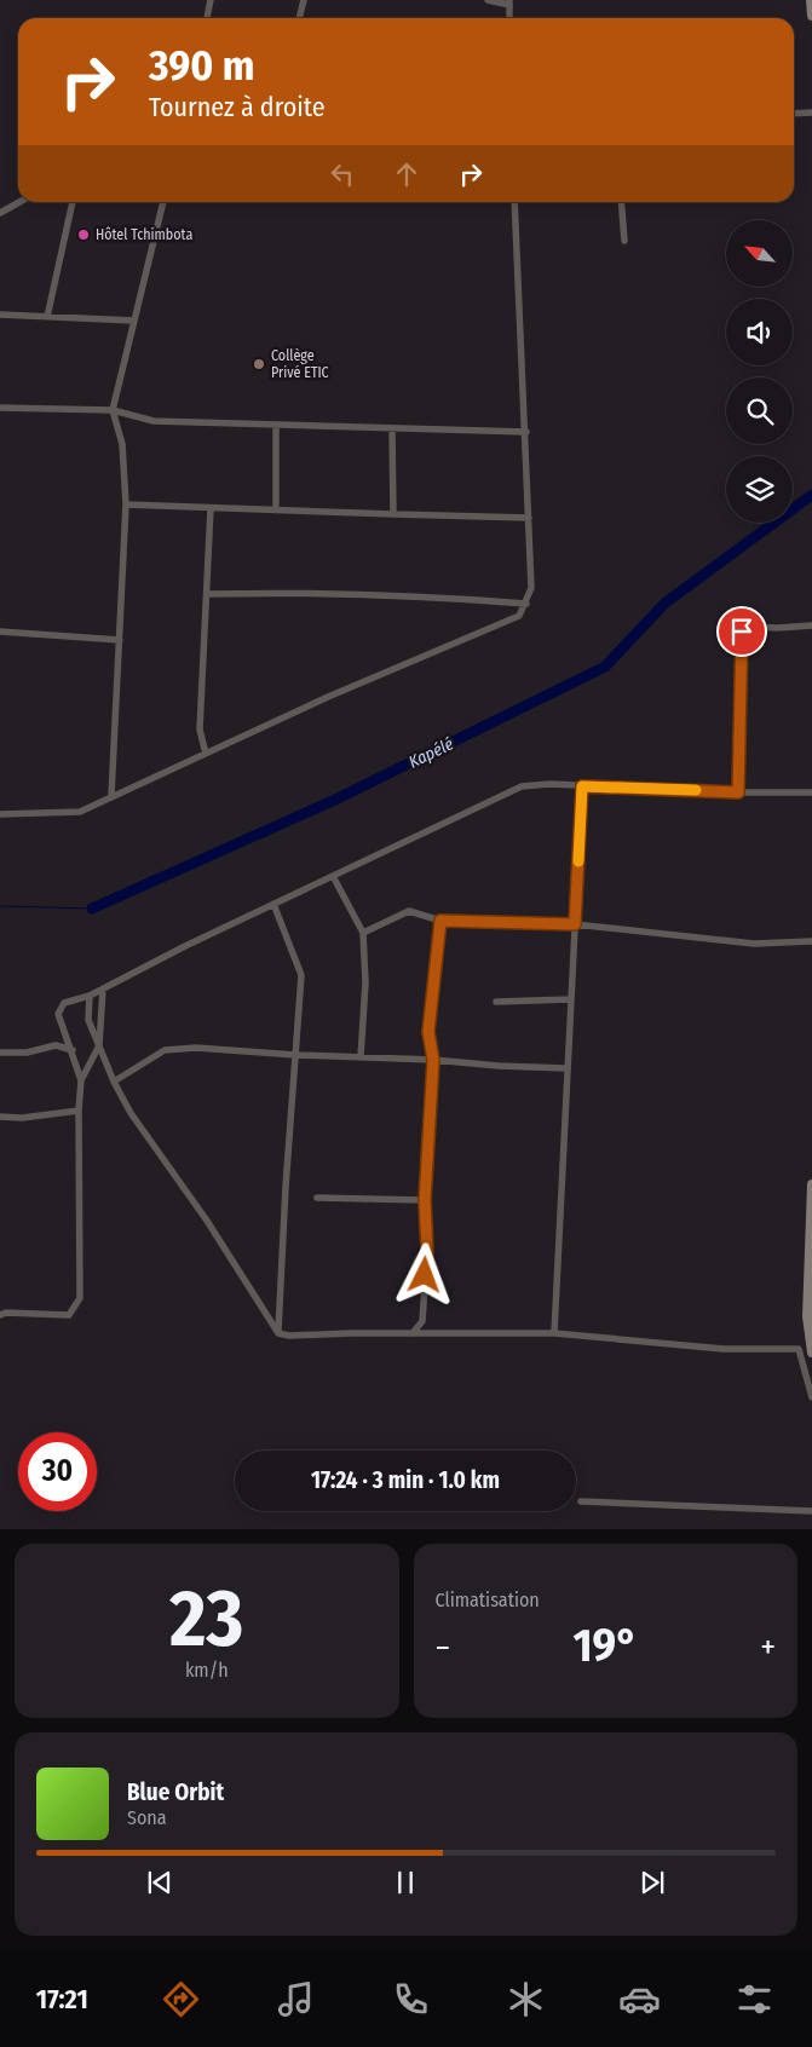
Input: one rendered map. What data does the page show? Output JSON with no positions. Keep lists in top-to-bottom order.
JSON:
{
  "water": ["Kapélé"],
  "places": ["Hôtel Tchimbota", "Collège Privé ETIC"],
  "north": "top left",
  "page": {
    "turn": ["390 m", "Tournez à droite"],
    "limit": "30",
    "trip": "17:24 · 3 min · 1.0 km",
    "tile": [
      ["23", "km/h"],
      "Climatisation"
    ],
    "heat": ["−", "19°", "+"],
    "song": ["Blue Orbit", "Sona"],
    "tabs": "17:21"
  }
}
